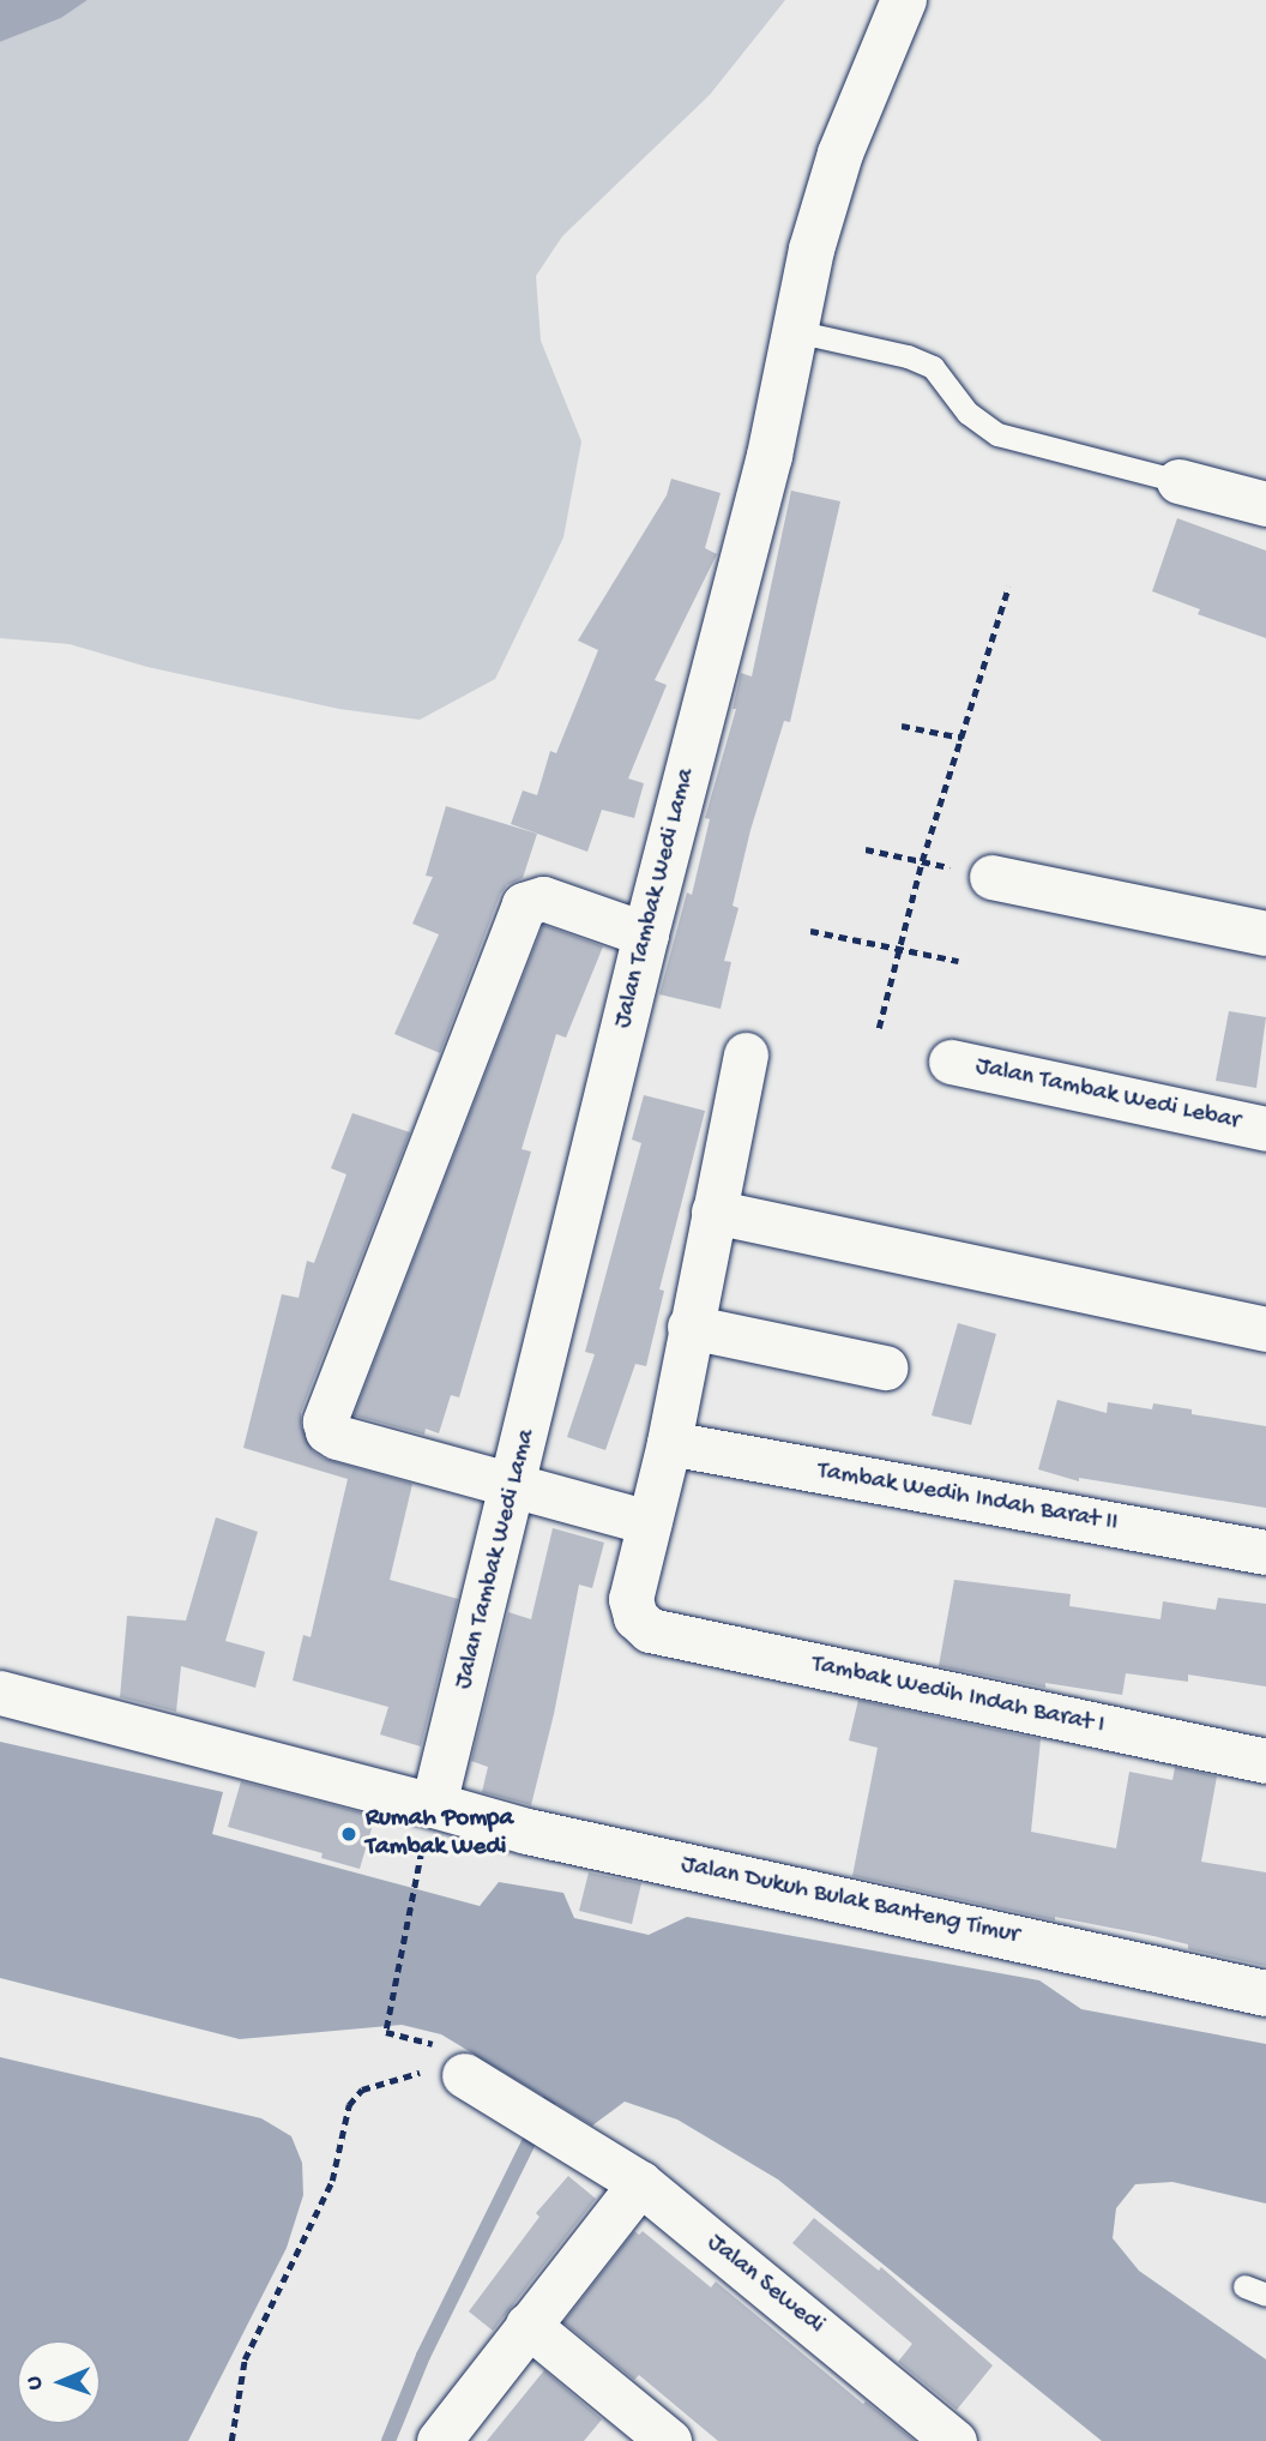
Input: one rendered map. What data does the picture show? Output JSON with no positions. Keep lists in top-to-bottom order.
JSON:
{
  "streets": {
    "street": [
      "Jalan Tambak Wedi Lama",
      "Jalan Tambak Wedi Lebar",
      "Tambak Wedih Indah Barat II",
      "Tambak Wedih Indah Barat I",
      "Jalan Dukuh Bulak Banteng Timur",
      "Jalan Sewedi"
    ]
  },
  "crossings": [
    ["Jalan Tambak Wedi Lama", "Jalan Dukuh Bulak Banteng Timur"]
  ],
  "places": ["Rumah Pompa Tambak Wedi"],
  "north": "left"
}
